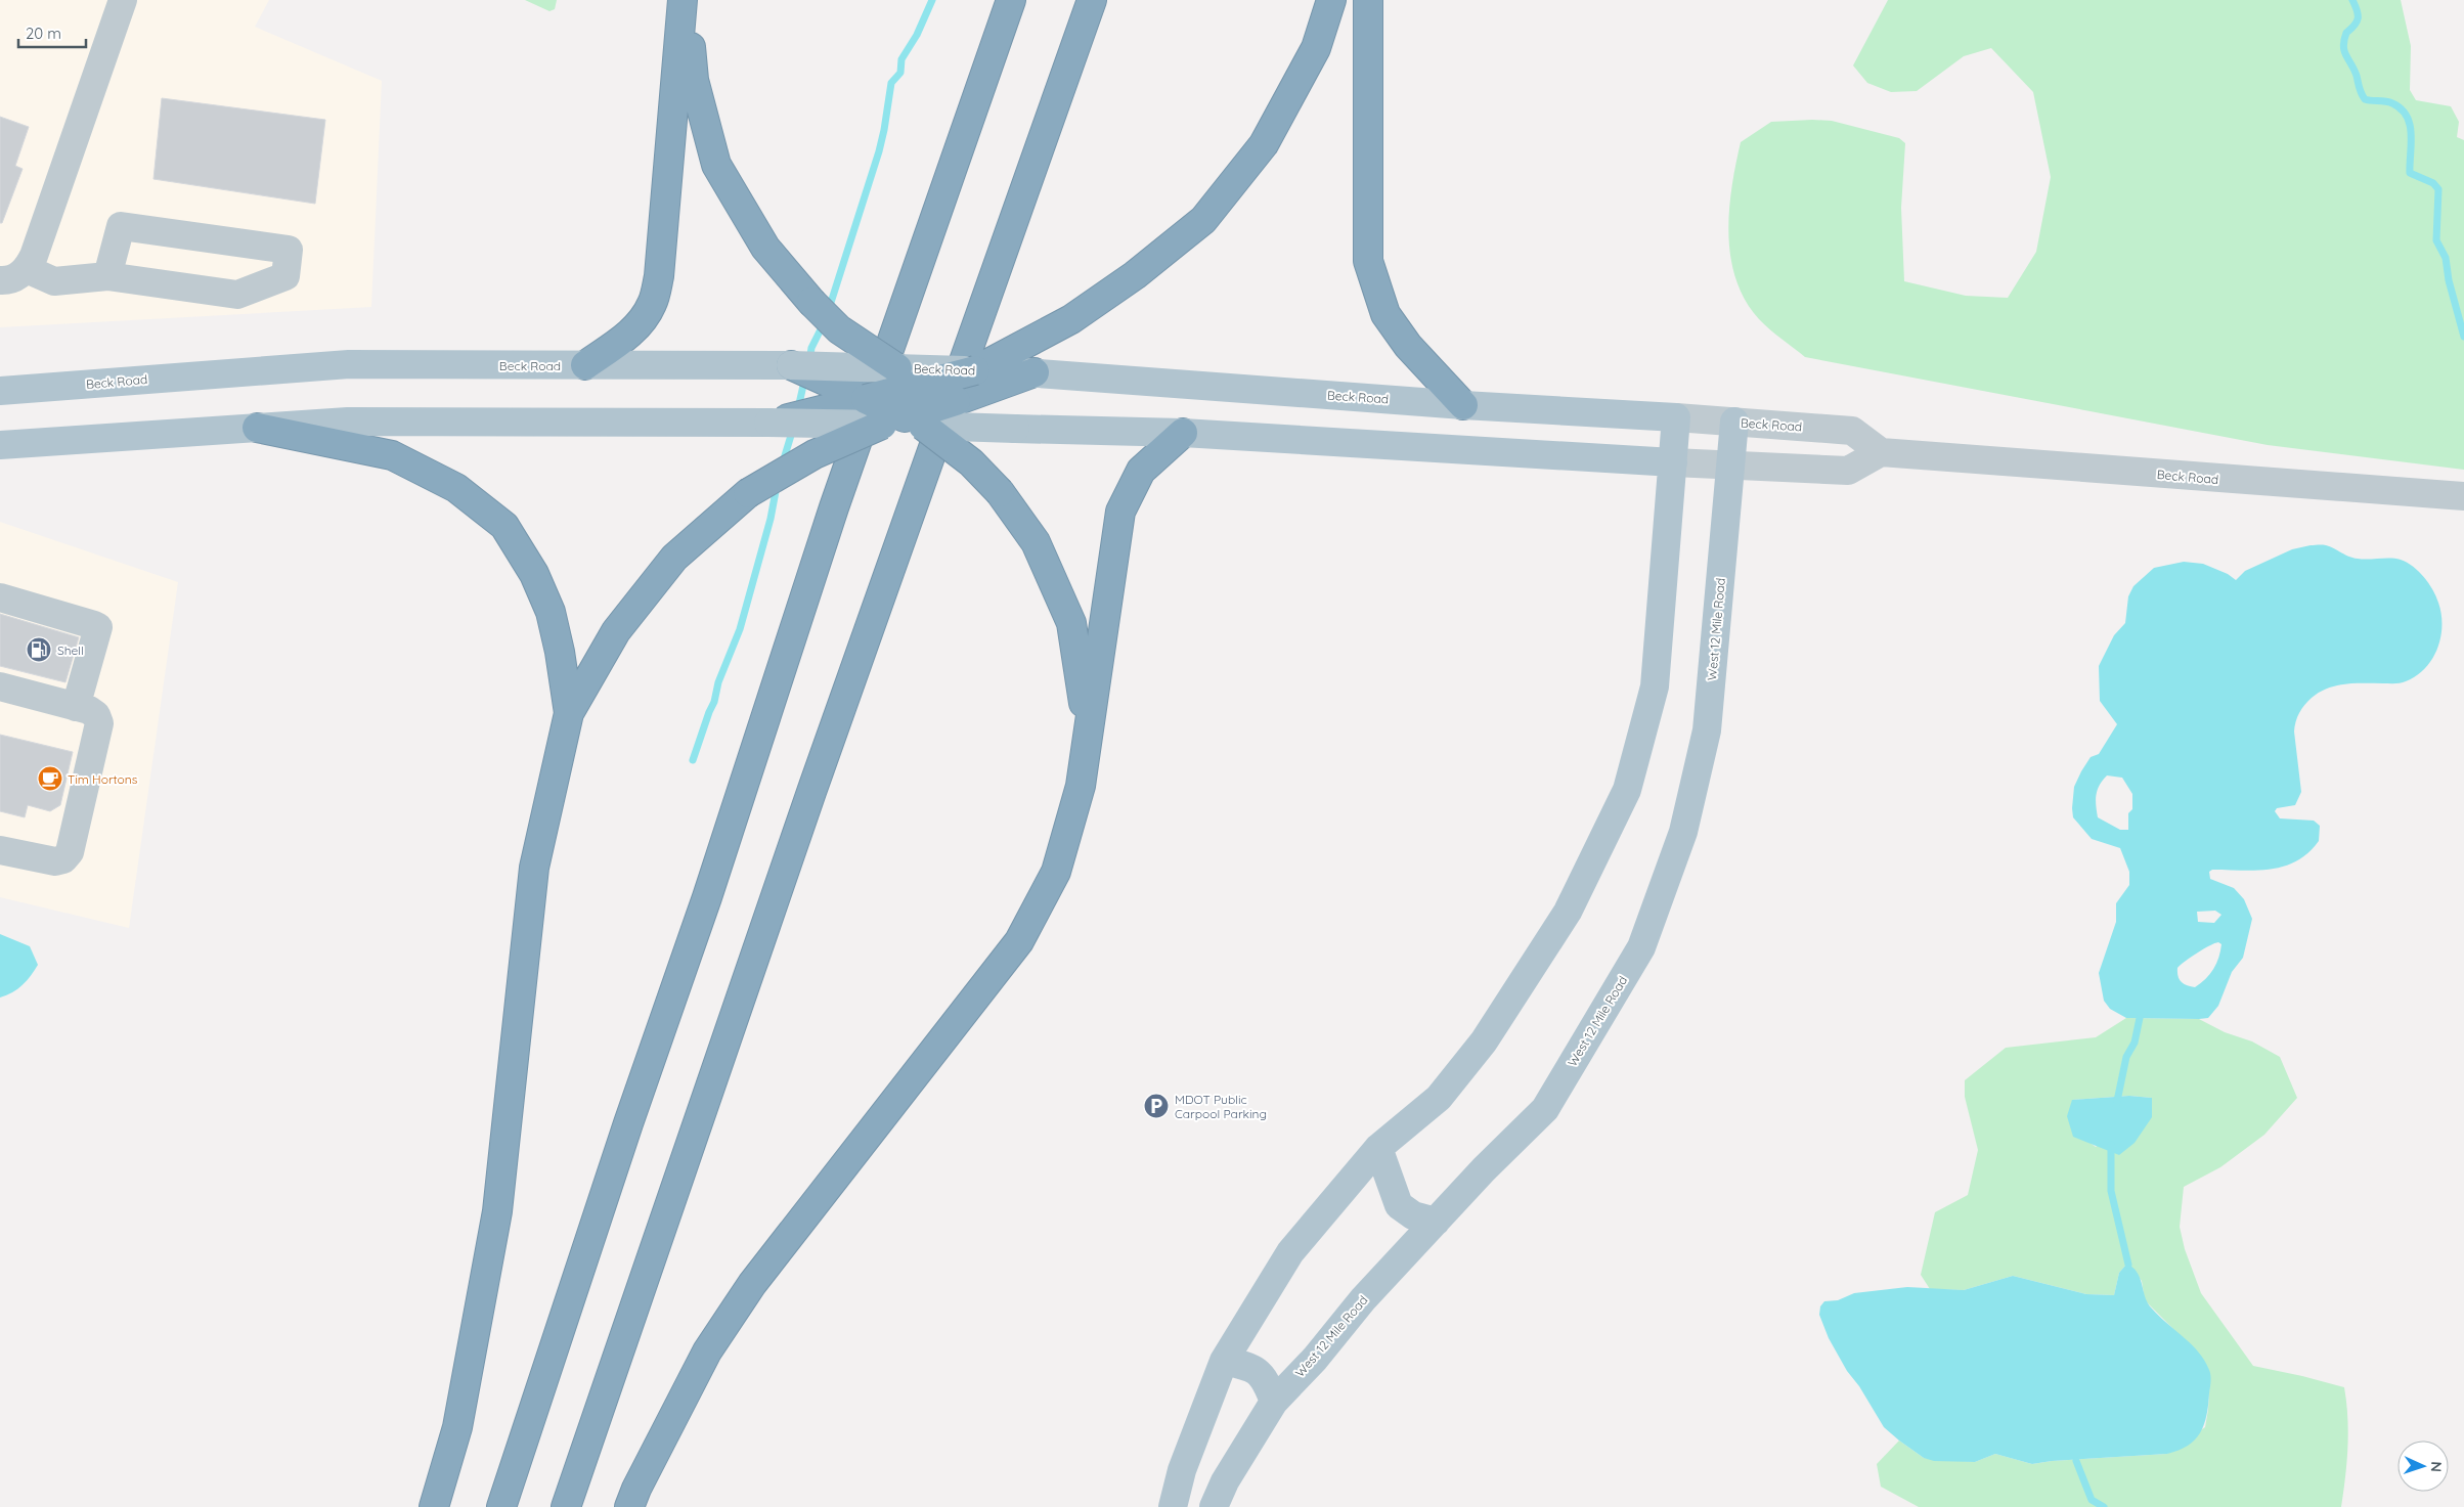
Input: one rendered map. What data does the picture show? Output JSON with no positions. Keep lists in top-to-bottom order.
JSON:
{
  "streets": {
    "main road": ["Beck Road", "West 12 Mile Road"]
  },
  "crossings": [
    ["Beck Road", "West 12 Mile Road"]
  ],
  "places": {
    "fuel station": ["Shell"],
    "cafe": ["Tim Hortons"],
    "parking": ["MDOT Public Carpool Parking"]
  },
  "scale_bar": "20 m",
  "north": "right"
}
